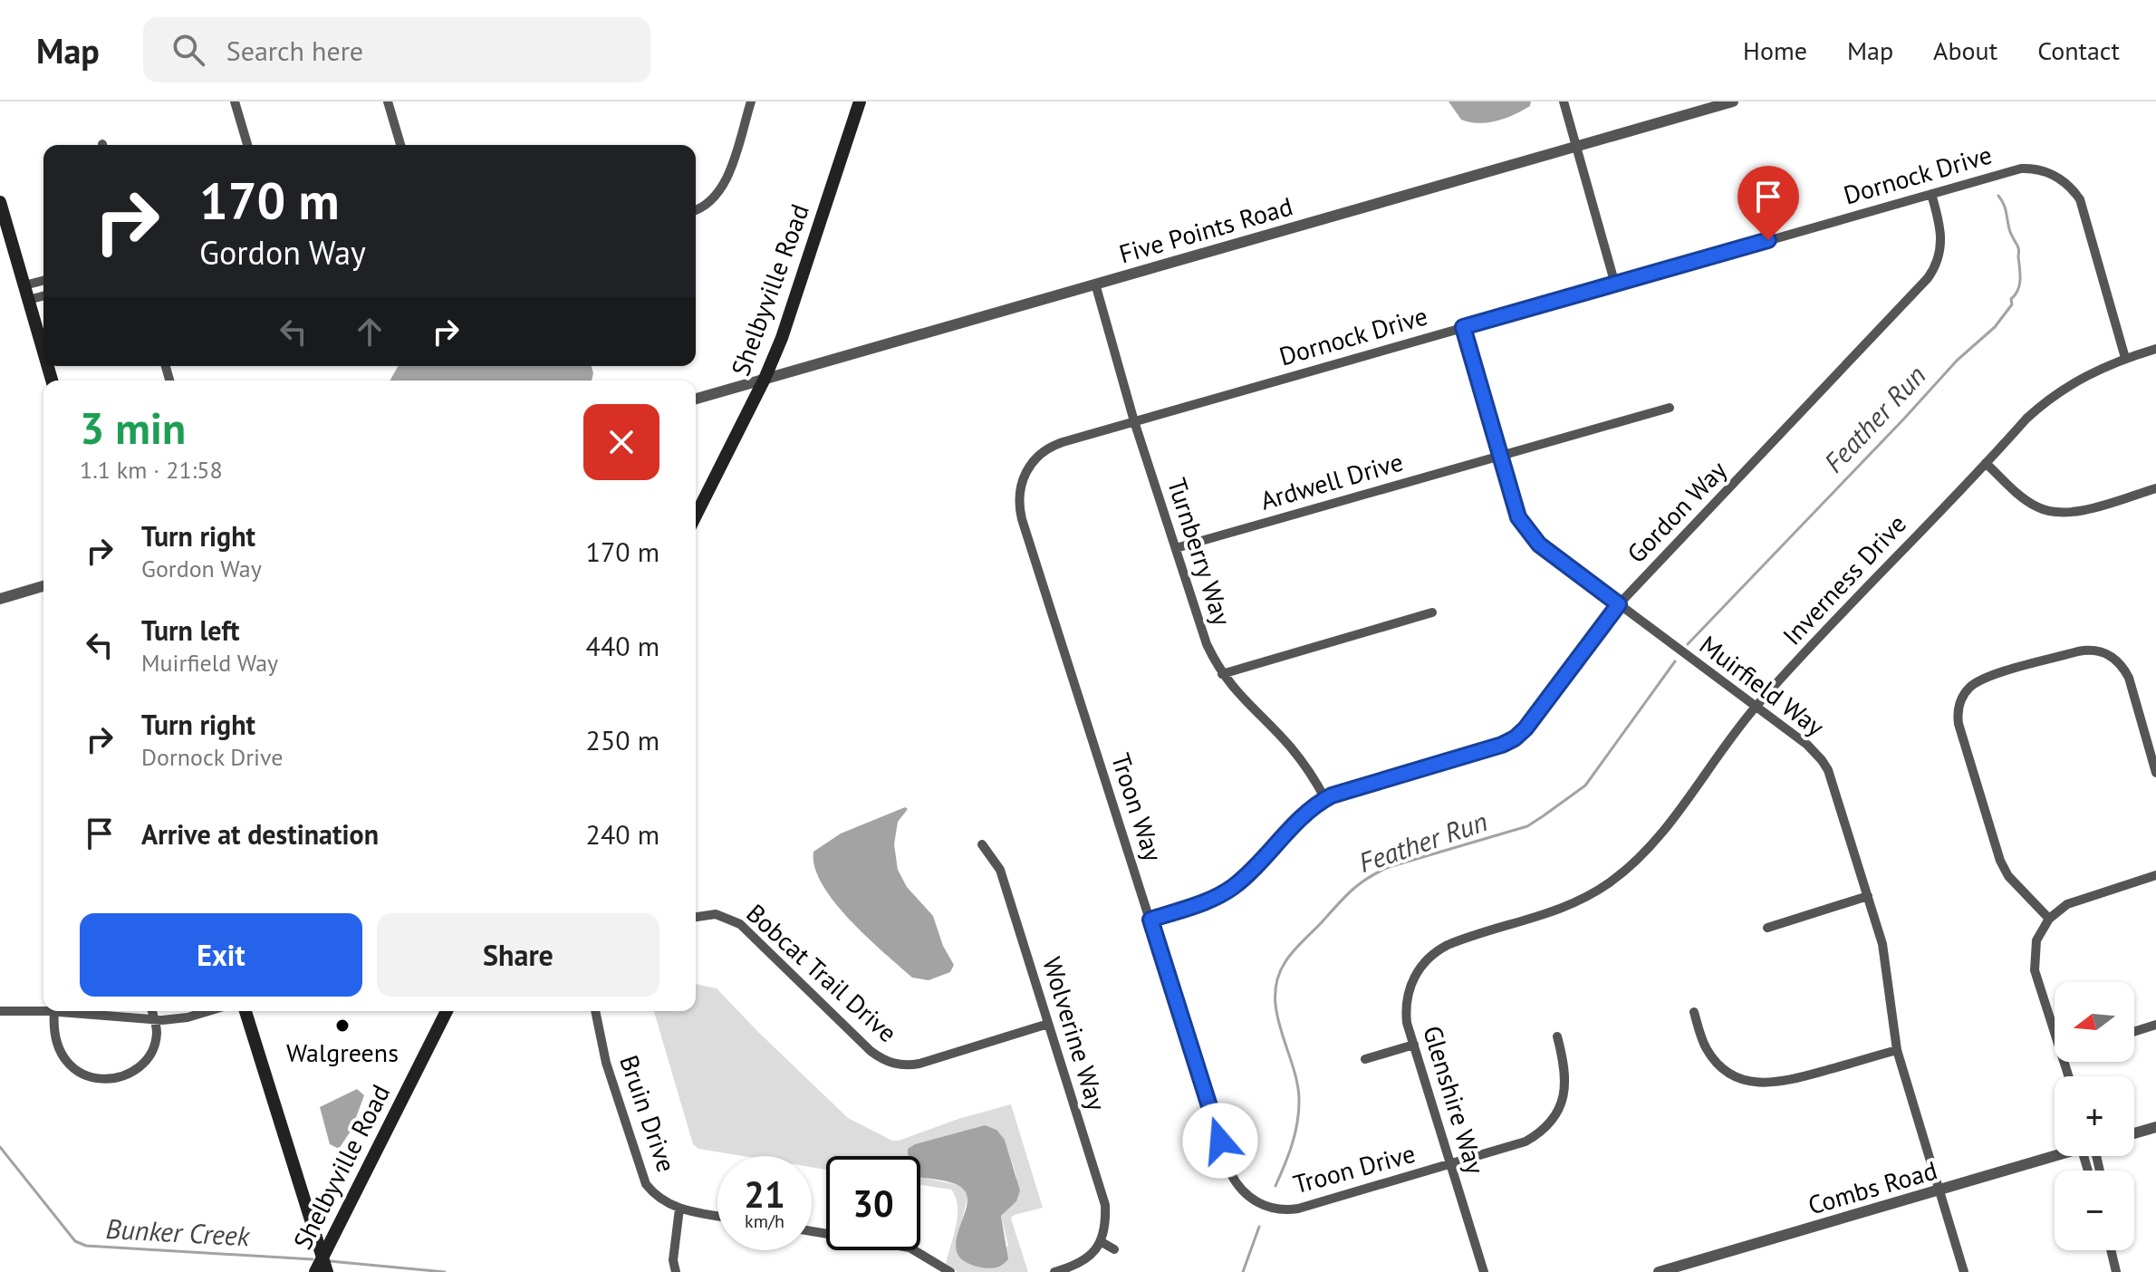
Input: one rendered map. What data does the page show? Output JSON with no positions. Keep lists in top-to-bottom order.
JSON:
{
  "streets": {
    "main road": ["Shelbyville Road"],
    "street": [
      "Dornock Drive",
      "Five Points Road",
      "Ardwell Drive",
      "Gordon Way",
      "Turnberry Way",
      "Inverness Drive",
      "Muirfield Way",
      "Troon Way",
      "Bobcat Trail Drive",
      "Wolverine Way",
      "Glenshire Way",
      "Bruin Drive",
      "Troon Drive",
      "Combs Road"
    ]
  },
  "crossings": [
    ["Dornock Drive", "Gordon Way"],
    ["Dornock Drive", "Turnberry Way"],
    ["Dornock Drive", "Inverness Drive"],
    ["Dornock Drive", "Muirfield Way"],
    ["Dornock Drive", "Troon Way"],
    ["Five Points Road", "Shelbyville Road"],
    ["Five Points Road", "Turnberry Way"],
    ["Ardwell Drive", "Turnberry Way"],
    ["Ardwell Drive", "Muirfield Way"],
    ["Gordon Way", "Turnberry Way"],
    ["Gordon Way", "Muirfield Way"],
    ["Gordon Way", "Troon Way"],
    ["Inverness Drive", "Muirfield Way"],
    ["Inverness Drive", "Glenshire Way"],
    ["Muirfield Way", "Combs Road"],
    ["Troon Way", "Troon Drive"],
    ["Bobcat Trail Drive", "Wolverine Way"],
    ["Glenshire Way", "Troon Drive"]
  ],
  "water": ["Feather Run", "Bunker Creek"],
  "places": ["Walgreens"],
  "north": "left",
  "page": {
    "header": "Map",
    "search": "Search here",
    "nav": [
      "Home",
      "Map",
      "About",
      "Contact"
    ],
    "turn": ["170 m", "Gordon Way"],
    "heading": ["3 min", "1.1 km · 21:58"],
    "list": [
      {
        "name": "Turn right",
        "note": "Gordon Way",
        "value": "170 m"
      },
      {
        "name": "Turn left",
        "note": "Muirfield Way",
        "value": "440 m"
      },
      {
        "name": "Turn right",
        "note": "Dornock Drive",
        "value": "250 m"
      },
      {
        "name": "Arrive at destination",
        "value": "240 m"
      }
    ],
    "buttons": ["Exit", "Share"],
    "map_buttons": ["+", "−"],
    "speed": "21 km/h",
    "limit": "30"
  }
}
